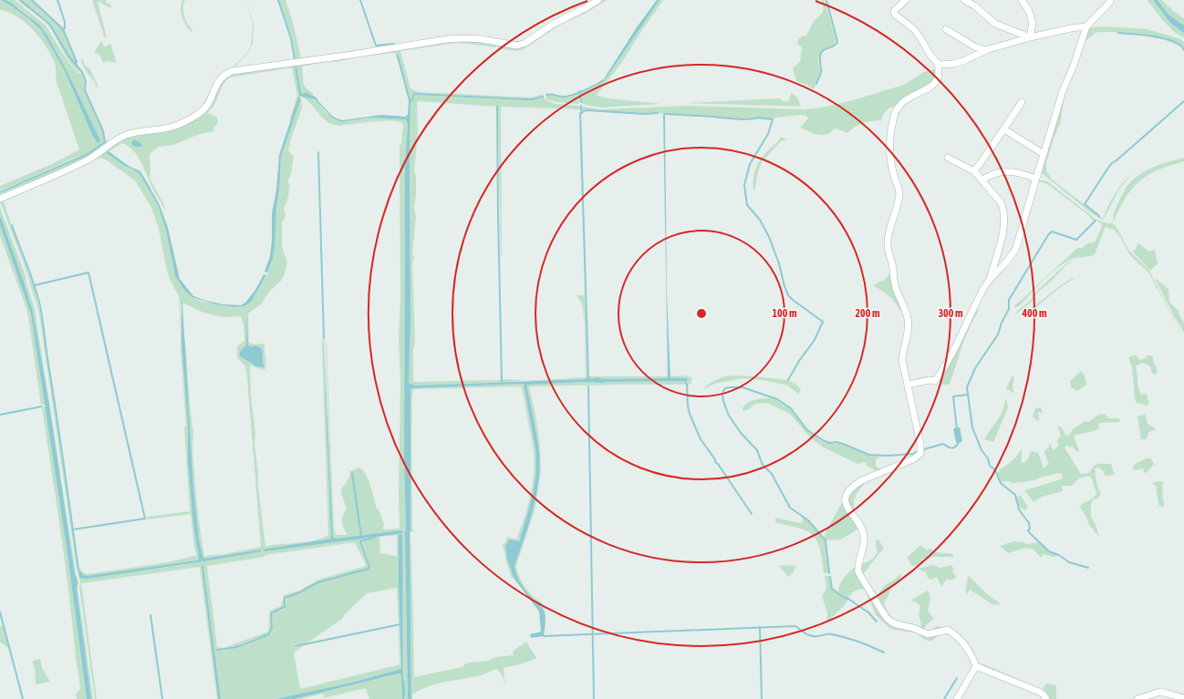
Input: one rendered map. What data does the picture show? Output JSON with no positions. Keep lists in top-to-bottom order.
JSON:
{
  "rings": [
    "100 m",
    "200 m",
    "300 m",
    "400 m"
  ]
}
